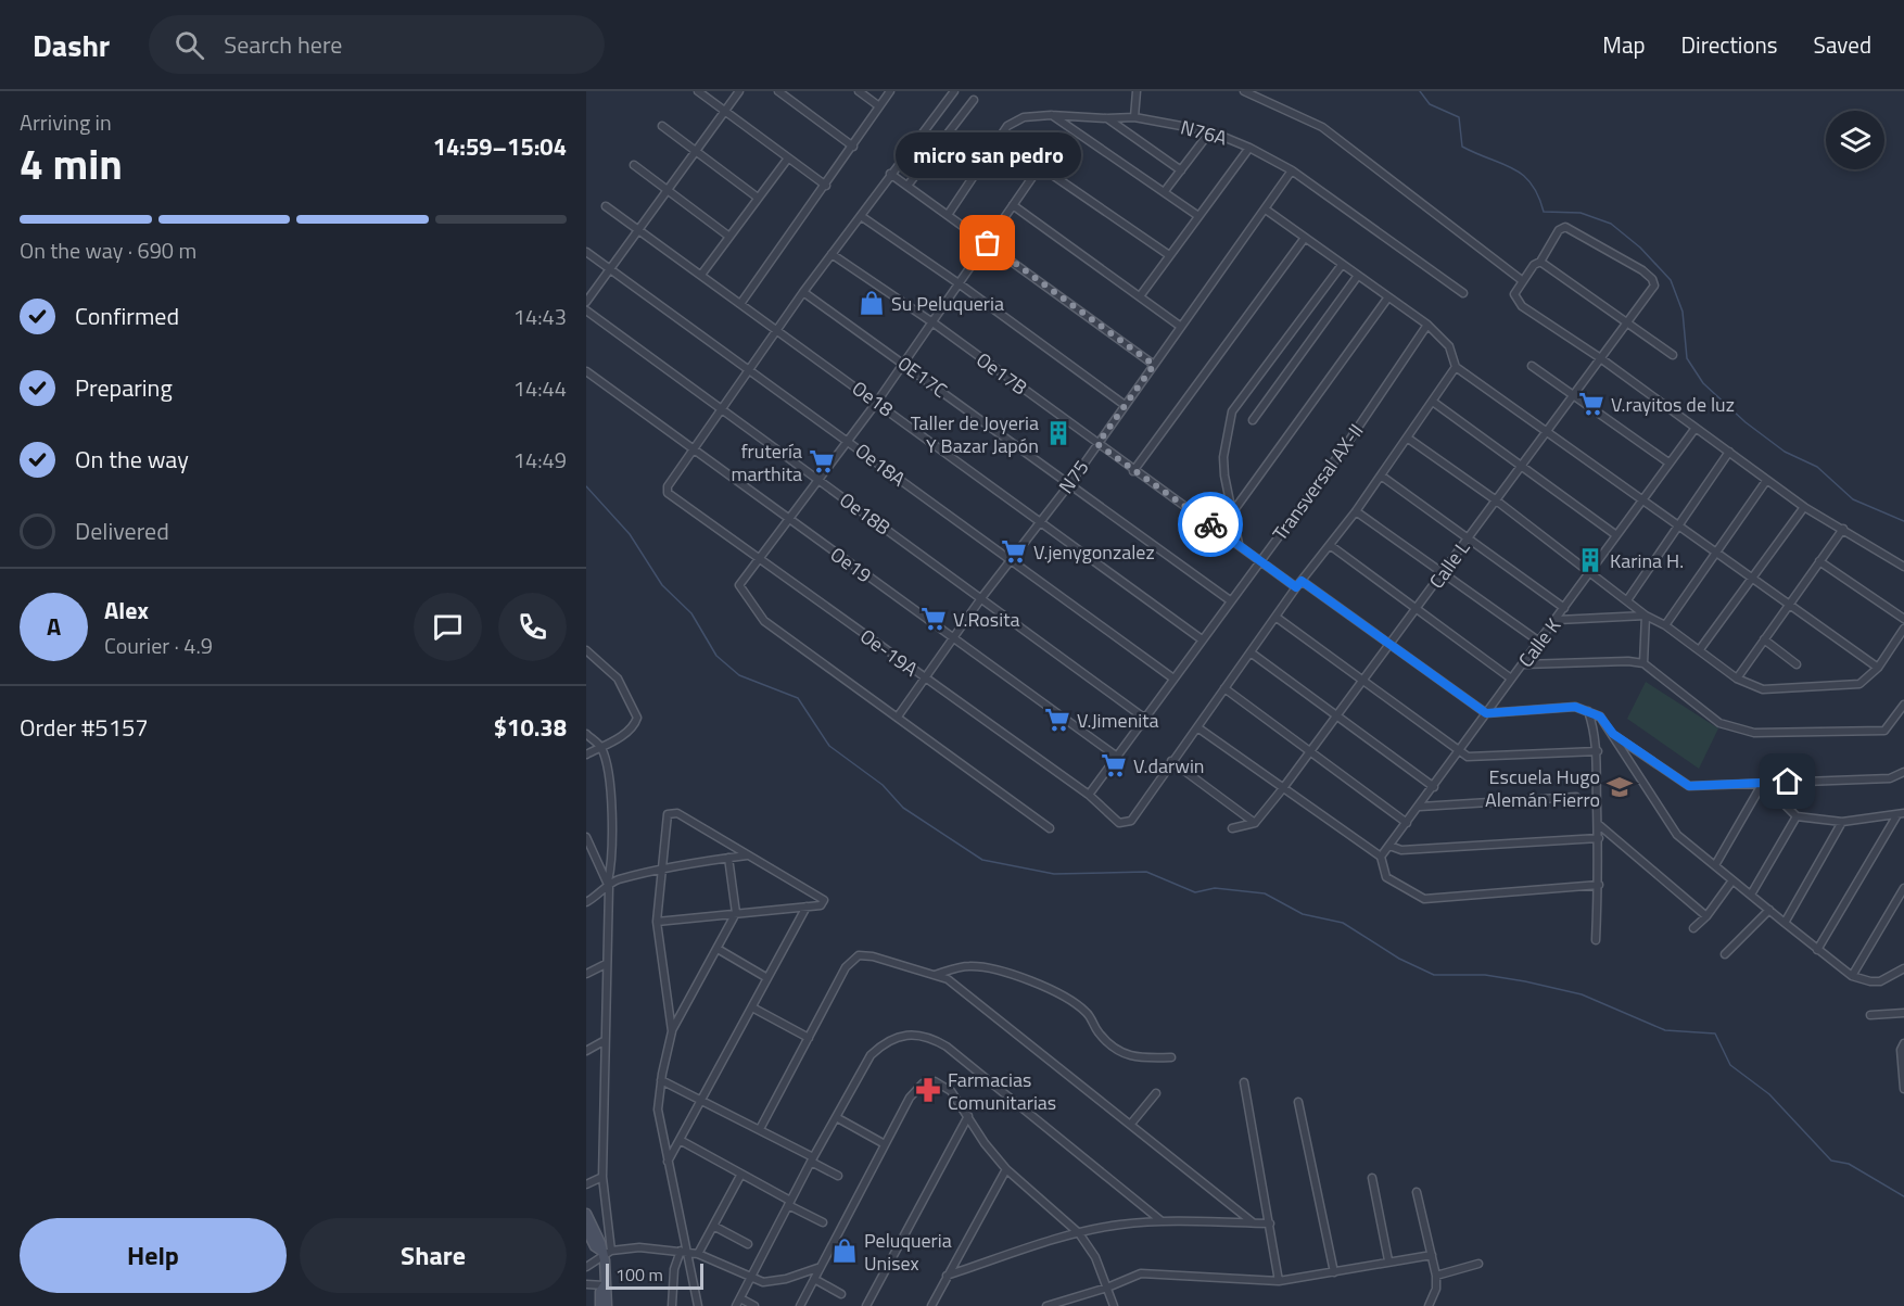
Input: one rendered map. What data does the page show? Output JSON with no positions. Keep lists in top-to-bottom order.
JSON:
{
  "streets": {
    "street": [
      "N76A",
      "Oe17B",
      "0E17C",
      "Oe18",
      "Oe18A",
      "N75",
      "Transversal AX-II",
      "Oe18B",
      "Oe19",
      "Calle L",
      "Calle K",
      "Oe-19A"
    ]
  },
  "crossings": [
    ["N76A", "N75"],
    ["Oe17B", "N75"],
    ["Oe17B", "Transversal AX-II"],
    ["0E17C", "N75"],
    ["0E17C", "Transversal AX-II"],
    ["Oe18", "N75"],
    ["Oe18", "Transversal AX-II"],
    ["Oe18A", "N75"],
    ["Oe18A", "Transversal AX-II"],
    ["N75", "Oe18B"],
    ["N75", "Oe19"],
    ["N75", "Oe-19A"],
    ["Transversal AX-II", "Oe18B"],
    ["Transversal AX-II", "Oe19"],
    ["Transversal AX-II", "Oe-19A"],
    ["Oe19", "Oe-19A"]
  ],
  "places": {
    "other": ["micro san pedro"],
    "shop": ["Su Peluqueria", "Peluqueria Unisex"],
    "supermarket": [
      "V.rayitos de luz",
      "frutería marthita",
      "V.jenygonzalez",
      "V.Rosita",
      "V.Jimenita",
      "V.darwin"
    ],
    "building": ["Taller de Joyeria Y Bazar Japón", "Karina H."],
    "school or university": ["Escuela Hugo Alemán Fierro"],
    "pharmacy": ["Farmacias Comunitarias"]
  },
  "scale_bar": "100 m",
  "page": {
    "header": "Dashr",
    "search": "Search here",
    "nav": ["Map", "Directions", "Saved"],
    "heading": ["4 min", "Arriving in", "14:59–15:04"],
    "panel": [
      "Alex",
      "Courier · 4.9",
      "Order #5157",
      "$10.38"
    ],
    "bubble": "micro san pedro",
    "bar": "On the way · 690 m",
    "list": [
      ["Confirmed", "14:43"],
      ["Preparing", "14:44"],
      ["On the way", "14:49"],
      "Delivered"
    ],
    "round": "A",
    "buttons": ["Help", "Share"],
    "scale": "100 m"
  }
}
